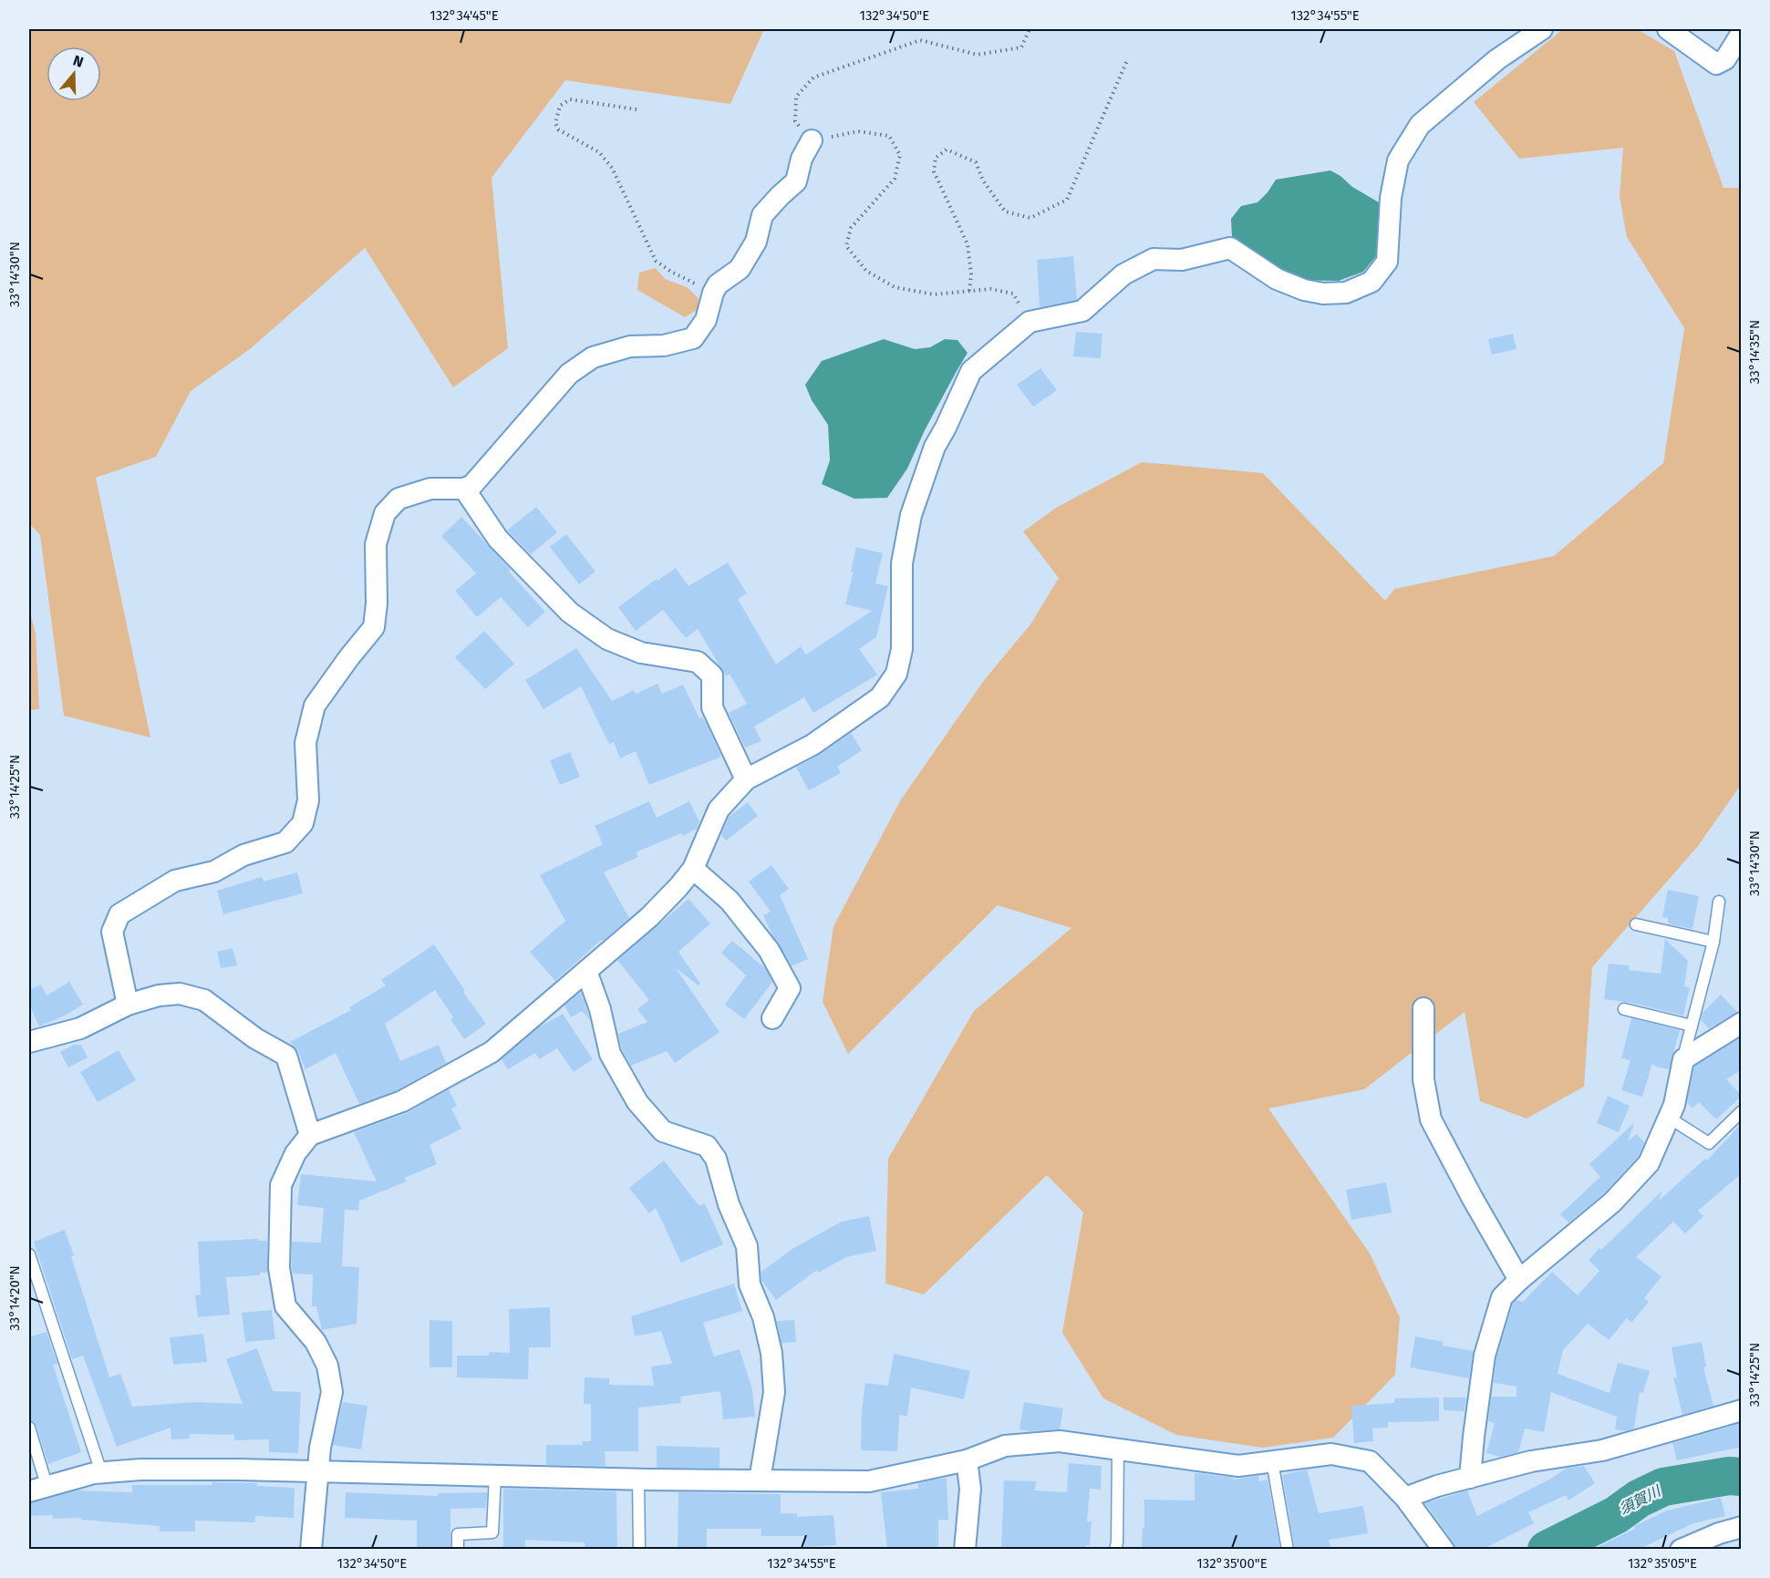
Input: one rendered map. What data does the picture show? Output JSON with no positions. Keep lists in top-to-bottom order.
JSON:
{
  "water": ["須賀川"],
  "north": "top",
  "coordinates": [
    "132°34'45\"E",
    "132°34'50\"E",
    "132°34'55\"E",
    "33°14'30\"N",
    "33°14'35\"N",
    "33°14'25\"N",
    "33°14'20\"N",
    "132°35'00\"E",
    "132°35'05\"E"
  ]
}
